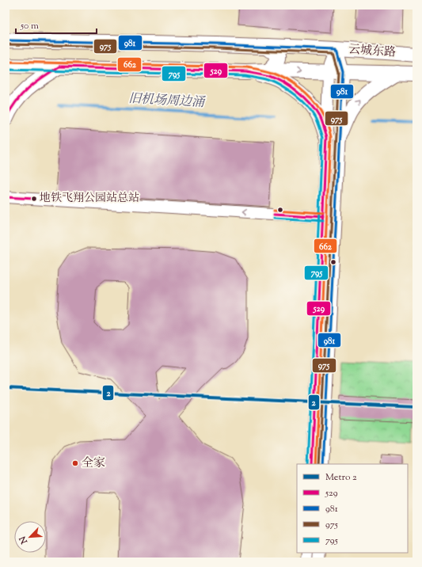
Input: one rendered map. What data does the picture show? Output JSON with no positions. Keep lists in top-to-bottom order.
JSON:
{
  "streets": {
    "main road": ["云城东路"]
  },
  "water": ["旧机场周边涌"],
  "places": ["地铁飞翔公园站总站", "全家"],
  "lines": [
    "transit line 981",
    "transit line 975",
    "transit line 662",
    "transit line 529",
    "transit line 795",
    "metro line 2"
  ],
  "legend": [
    "Metro 2",
    "529",
    "981",
    "975",
    "795"
  ],
  "scale_bar": "50 m",
  "north": "bottom left"
}
